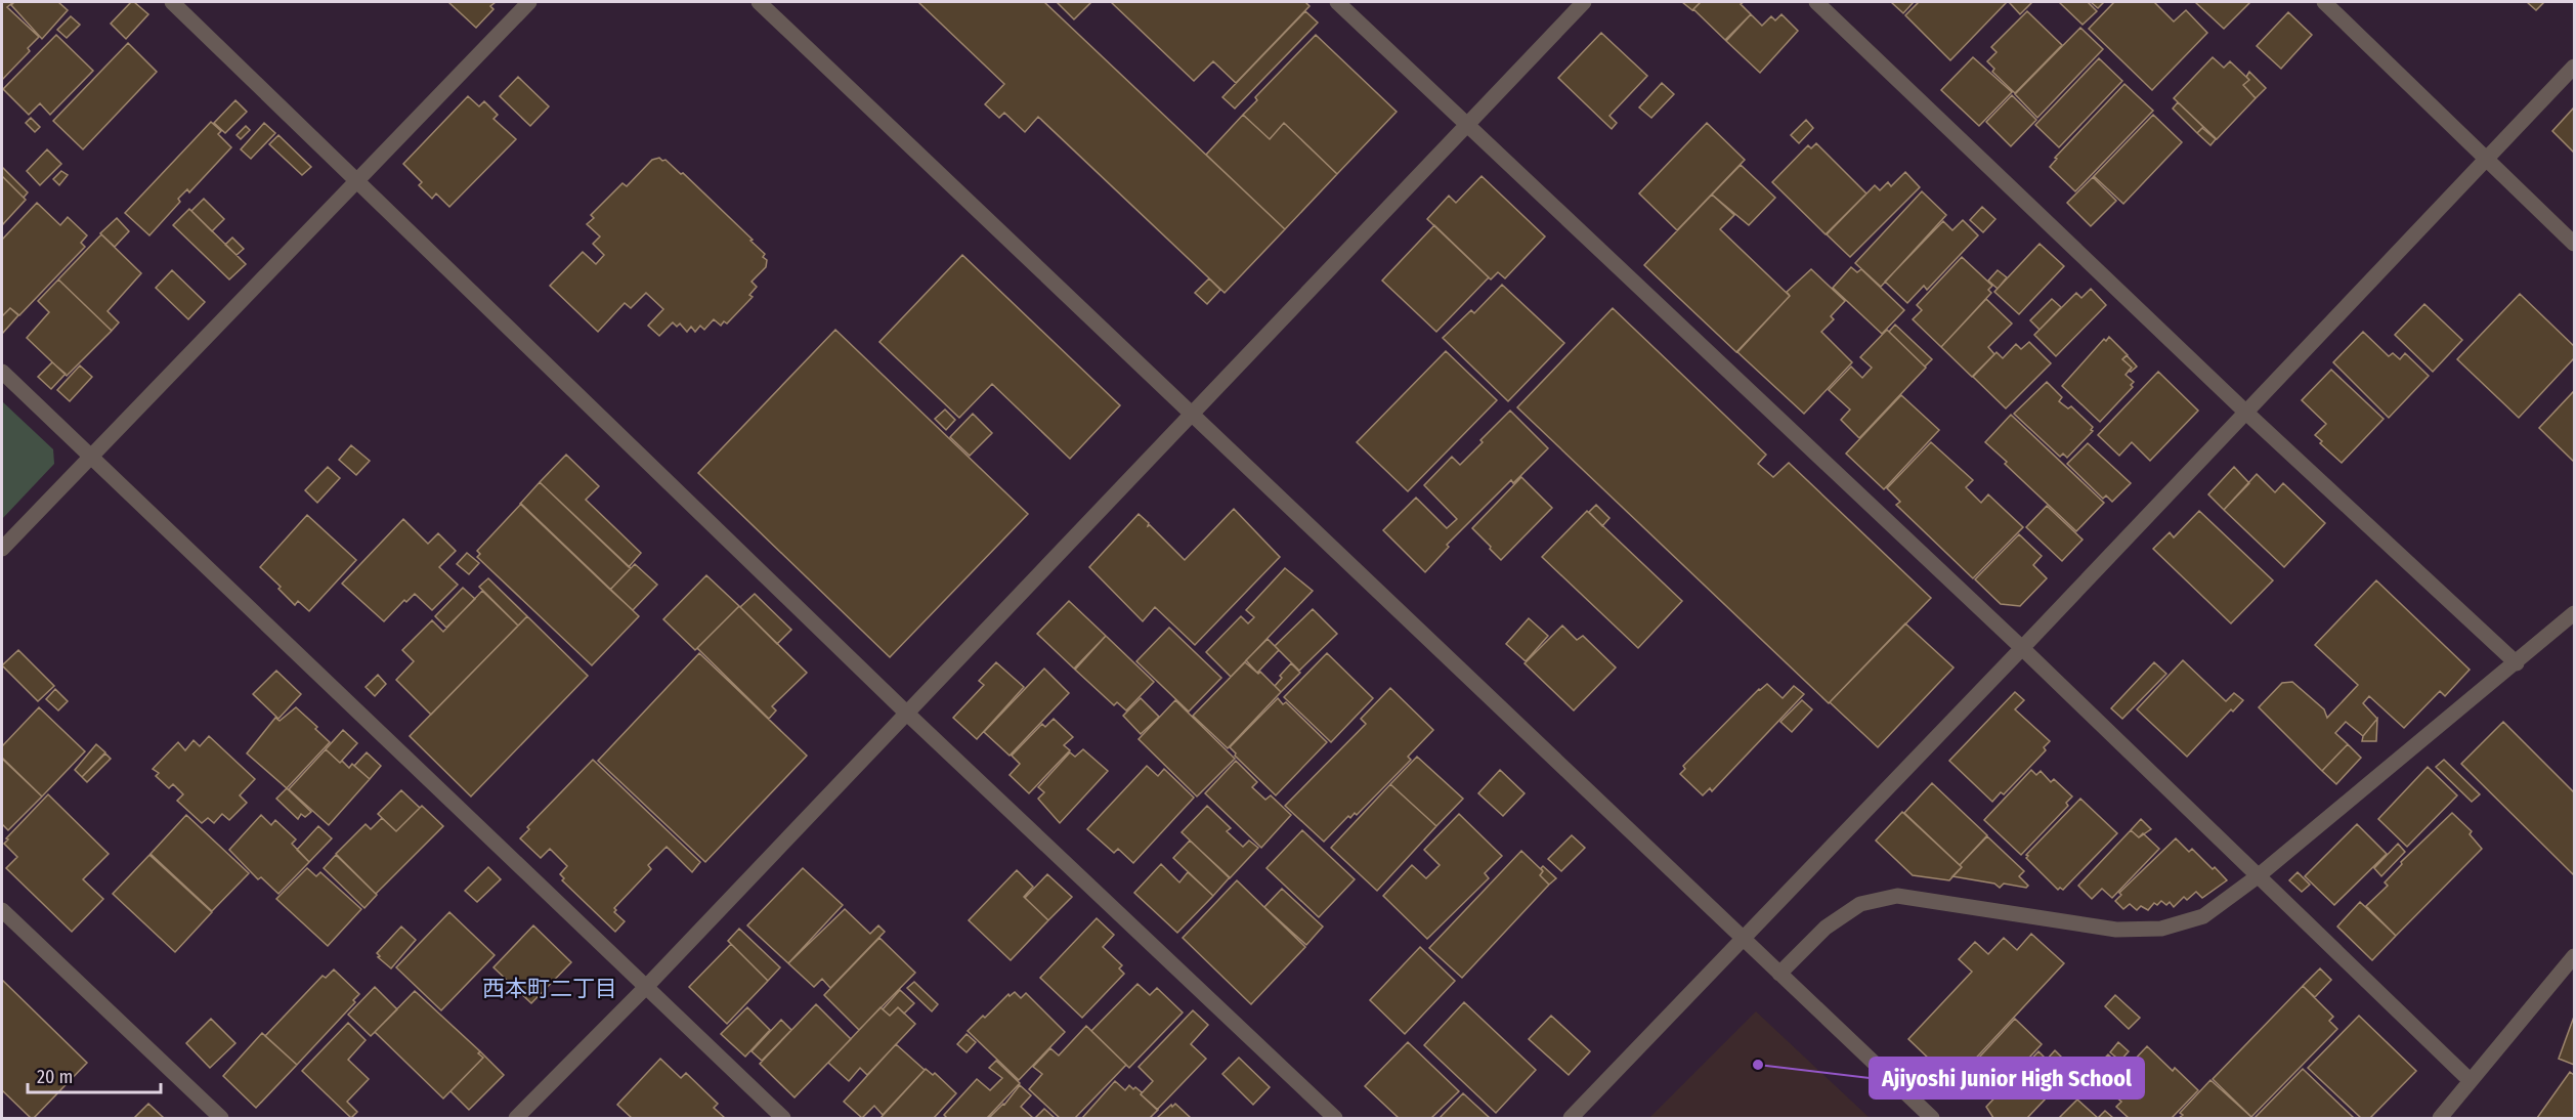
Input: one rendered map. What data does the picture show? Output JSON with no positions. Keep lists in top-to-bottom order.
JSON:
{
  "districts": ["西本町二丁目"],
  "places": ["Ajiyoshi Junior High School"],
  "scale_bar": "20 m"
}
